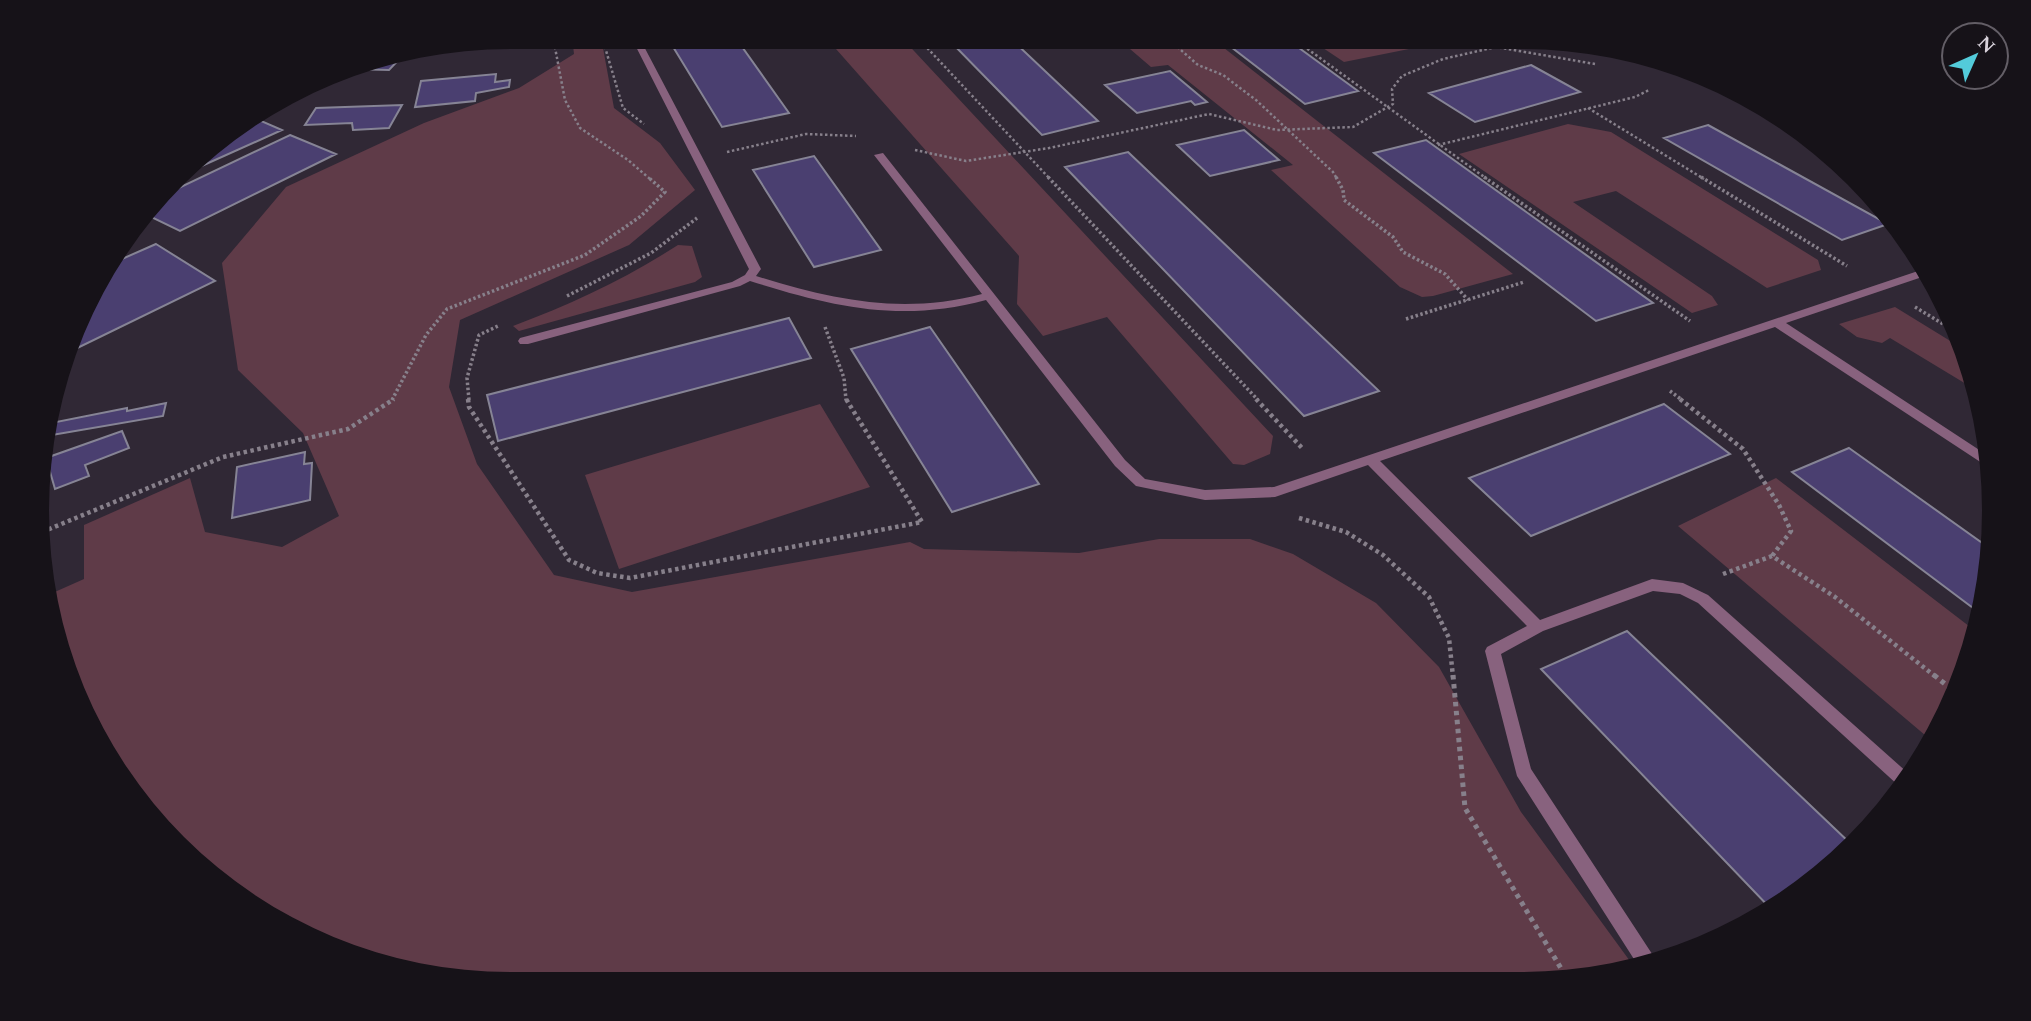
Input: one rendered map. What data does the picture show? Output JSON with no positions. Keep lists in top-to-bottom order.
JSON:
{
  "north": "top right"
}
